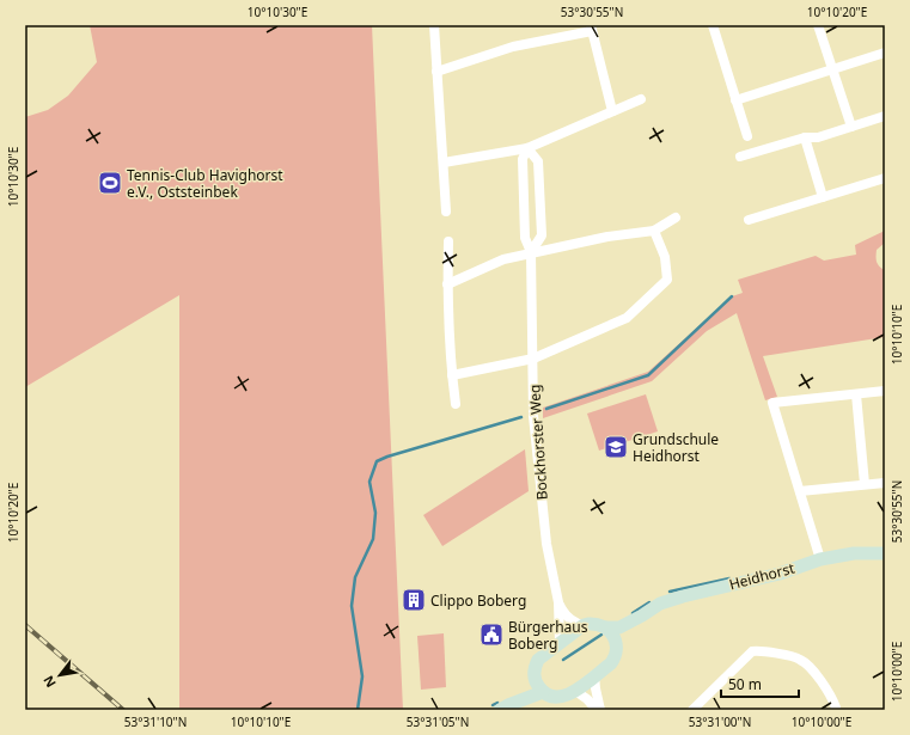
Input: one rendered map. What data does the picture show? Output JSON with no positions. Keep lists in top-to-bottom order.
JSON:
{
  "streets": {
    "street": ["Bockhorster Weg", "Heidhorst"]
  },
  "crossings": [
    ["Bockhorster Weg", "Heidhorst"]
  ],
  "places": {
    "sports": ["Tennis-Club Havighorst e.V., Oststeinbek"],
    "school or university": ["Grundschule Heidhorst"],
    "building": ["Clippo Boberg"],
    "public building": ["Bürgerhaus Boberg"]
  },
  "scale_bar": "50 m",
  "north": "bottom left",
  "coordinates": [
    "10°10'30\"E",
    "53°30'55\"N",
    "10°10'20\"E",
    "10°10'10\"E",
    "10°10'00\"E",
    "53°31'10\"N",
    "53°31'05\"N",
    "53°31'00\"N"
  ]
}
